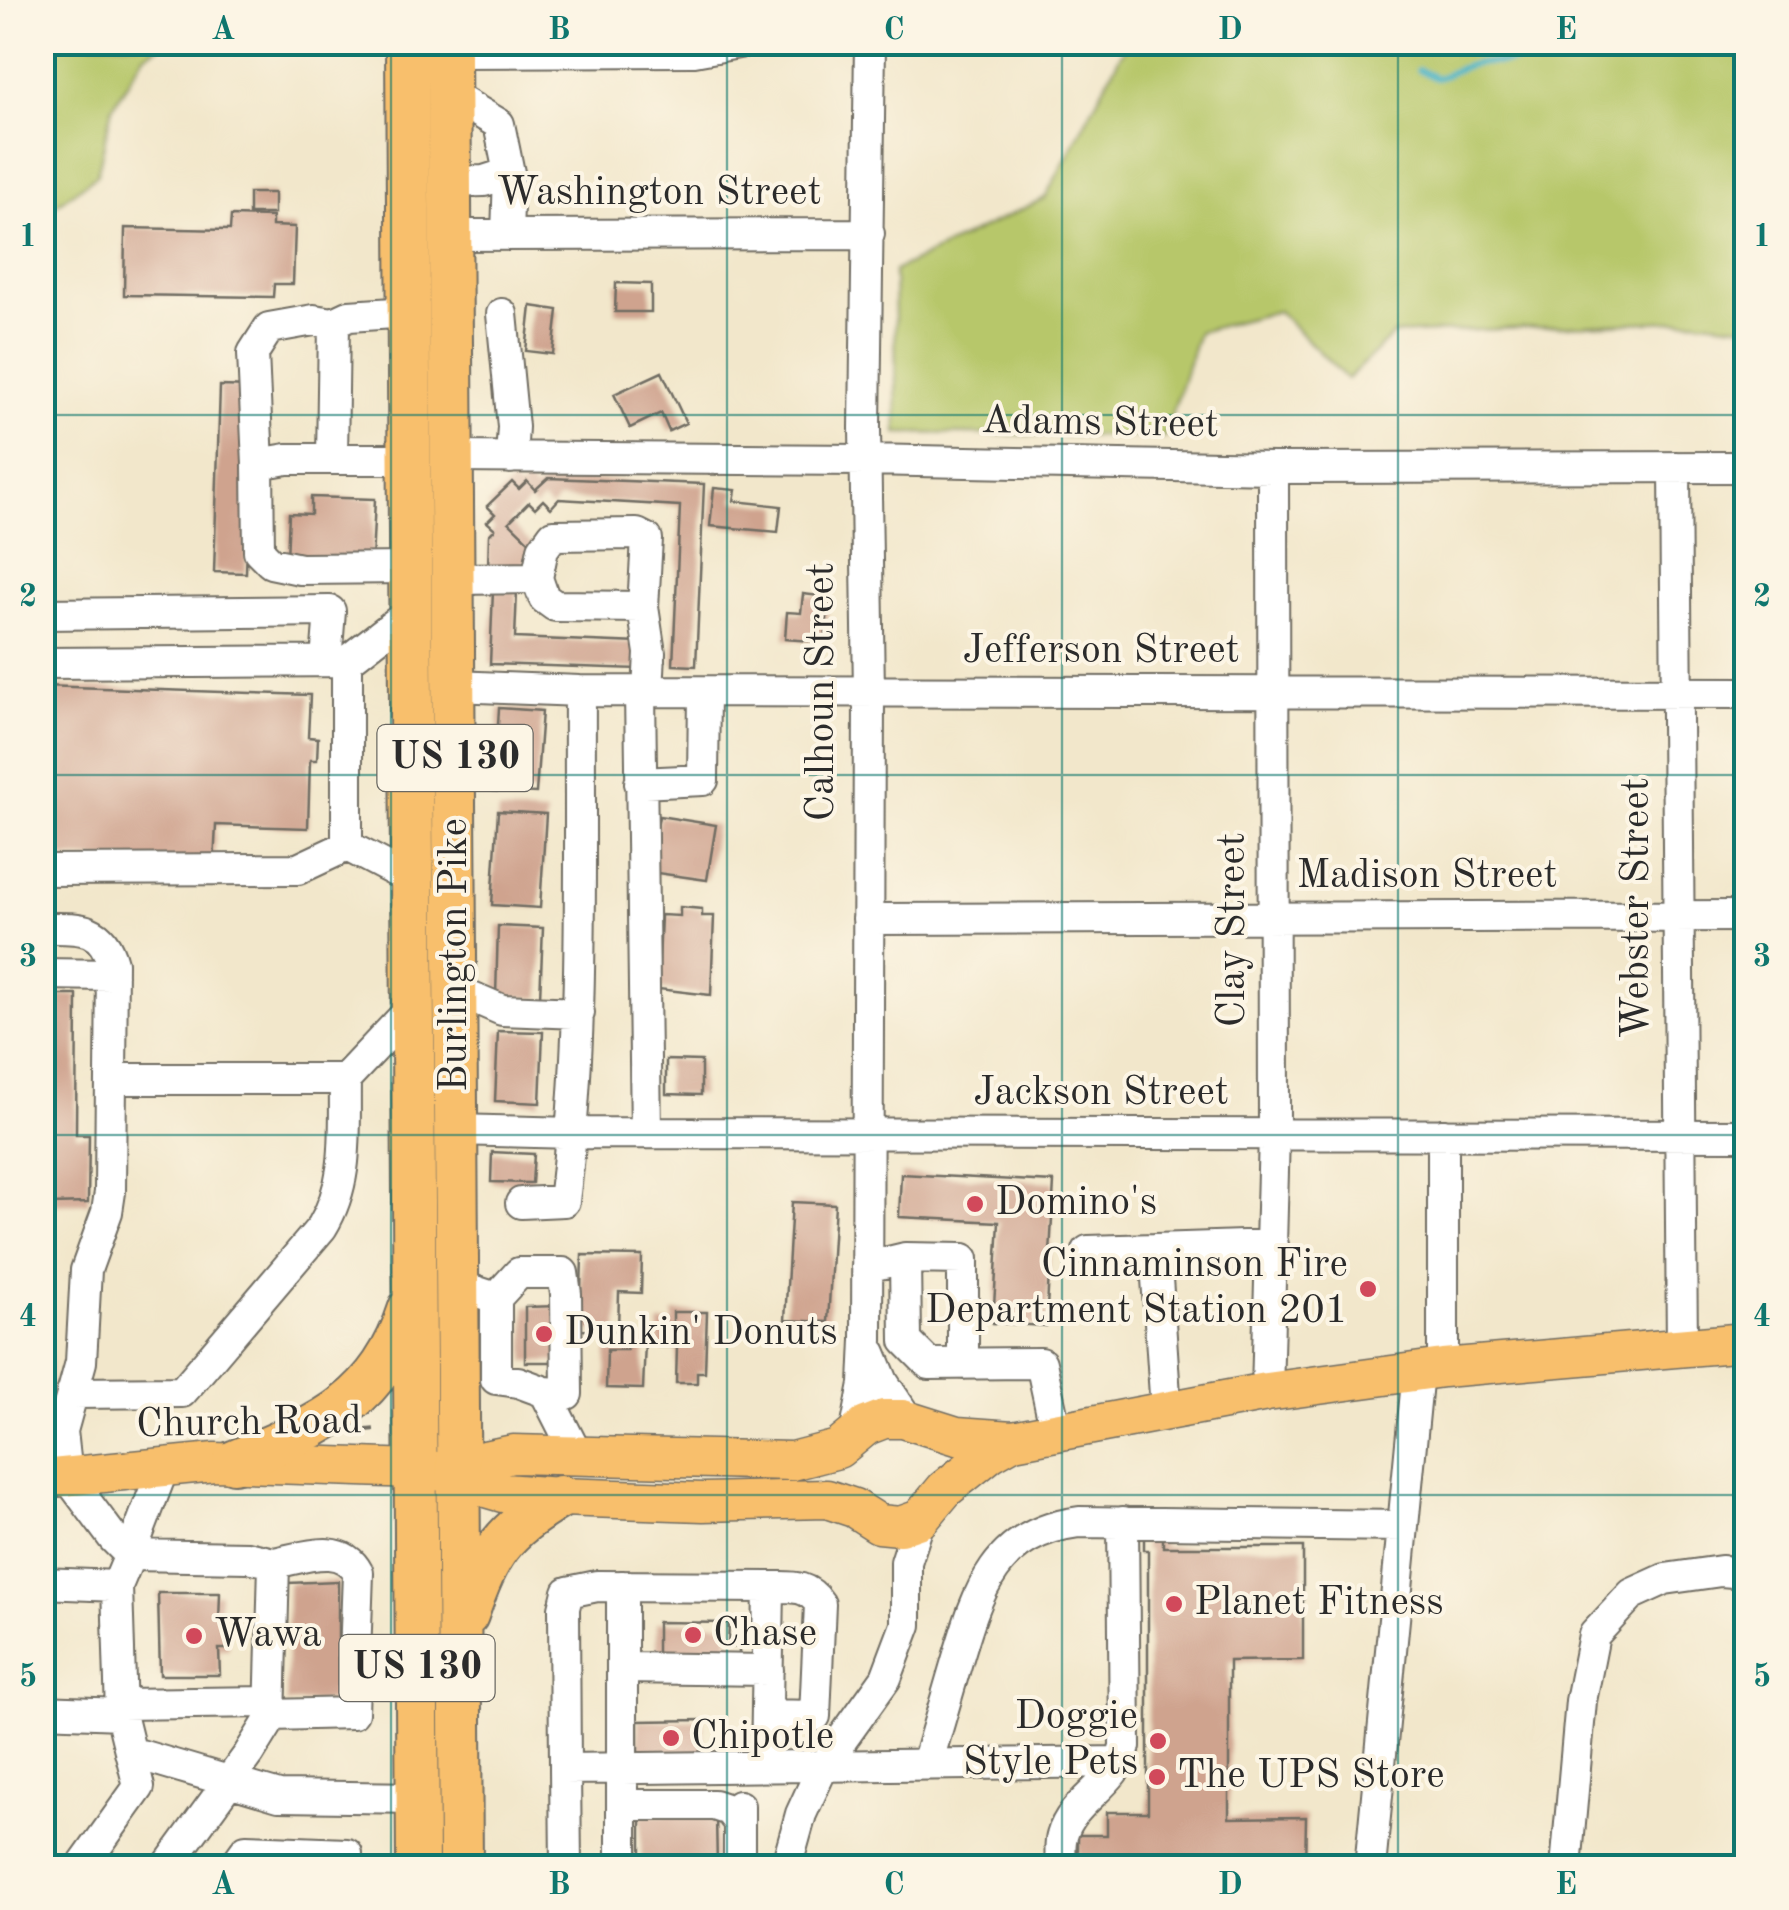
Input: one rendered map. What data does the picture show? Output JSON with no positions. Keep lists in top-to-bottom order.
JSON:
{
  "streets": {
    "highway": ["US 130", "Burlington Pike"],
    "main road": ["Calhoun Street", "Church Road"],
    "street": [
      "Washington Street",
      "Adams Street",
      "Jefferson Street",
      "Madison Street",
      "Webster Street",
      "Clay Street",
      "Jackson Street"
    ]
  },
  "crossings": [
    ["Washington Street", "Calhoun Street"],
    ["Washington Street", "Burlington Pike"],
    ["Adams Street", "Calhoun Street"],
    ["Adams Street", "Webster Street"],
    ["Adams Street", "Clay Street"],
    ["Adams Street", "Burlington Pike"],
    ["Jefferson Street", "Calhoun Street"],
    ["Jefferson Street", "Webster Street"],
    ["Jefferson Street", "Clay Street"],
    ["Jefferson Street", "Burlington Pike"],
    ["Calhoun Street", "Madison Street"],
    ["Calhoun Street", "Jackson Street"],
    ["Madison Street", "Webster Street"],
    ["Madison Street", "Clay Street"],
    ["Webster Street", "Jackson Street"],
    ["Clay Street", "Jackson Street"],
    ["Burlington Pike", "Jackson Street"],
    ["Burlington Pike", "Church Road"]
  ],
  "places": [
    "Domino's",
    "Cinnaminson Fire Department Station 201",
    "Dunkin' Donuts",
    "Planet Fitness",
    "Chase",
    "Wawa",
    "Chipotle",
    "Doggie Style Pets",
    "The UPS Store"
  ],
  "grid": {
    "columns": [
      "A",
      "B",
      "C",
      "D",
      "E"
    ],
    "rows": [
      "1",
      "2",
      "3",
      "4",
      "5"
    ]
  }
}
